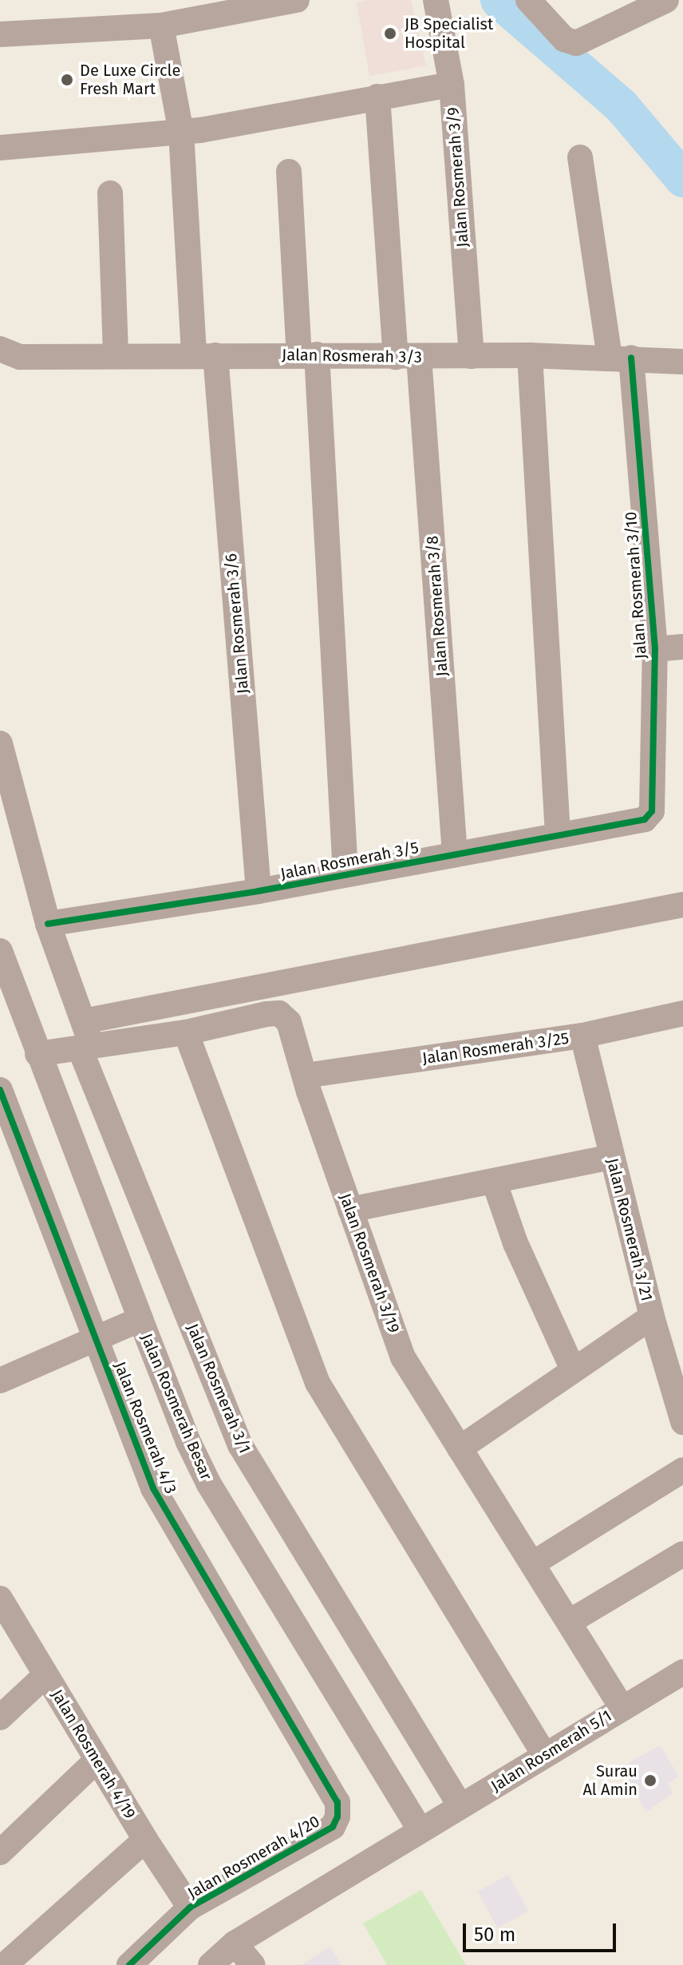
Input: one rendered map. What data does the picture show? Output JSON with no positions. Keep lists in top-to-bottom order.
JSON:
{
  "streets": {
    "street": [
      "Jalan Rosmerah 3/9",
      "Jalan Rosmerah 3/3",
      "Jalan Rosmerah 3/10",
      "Jalan Rosmerah 3/8",
      "Jalan Rosmerah 3/6",
      "Jalan Rosmerah 3/5",
      "Jalan Rosmerah 3/25",
      "Jalan Rosmerah 3/21",
      "Jalan Rosmerah 3/19",
      "Jalan Rosmerah 3/1",
      "Jalan Rosmerah Besar",
      "Jalan Rosmerah 4/3",
      "Jalan Rosmerah 5/1",
      "Jalan Rosmerah 4/19",
      "Jalan Rosmerah 4/20"
    ]
  },
  "crossings": [
    ["Jalan Rosmerah 3/9", "Jalan Rosmerah 3/3"],
    ["Jalan Rosmerah 3/3", "Jalan Rosmerah 3/10"],
    ["Jalan Rosmerah 3/3", "Jalan Rosmerah 3/8"],
    ["Jalan Rosmerah 3/3", "Jalan Rosmerah 3/6"],
    ["Jalan Rosmerah 3/10", "Jalan Rosmerah 3/5"],
    ["Jalan Rosmerah 3/8", "Jalan Rosmerah 3/5"],
    ["Jalan Rosmerah 3/6", "Jalan Rosmerah 3/5"],
    ["Jalan Rosmerah 3/5", "Jalan Rosmerah 3/1"],
    ["Jalan Rosmerah 3/25", "Jalan Rosmerah 3/21"],
    ["Jalan Rosmerah 3/25", "Jalan Rosmerah 3/19"],
    ["Jalan Rosmerah 3/19", "Jalan Rosmerah 3/1"],
    ["Jalan Rosmerah 3/19", "Jalan Rosmerah Besar"],
    ["Jalan Rosmerah 3/19", "Jalan Rosmerah 5/1"],
    ["Jalan Rosmerah 3/1", "Jalan Rosmerah 5/1"],
    ["Jalan Rosmerah Besar", "Jalan Rosmerah 5/1"],
    ["Jalan Rosmerah 4/3", "Jalan Rosmerah 4/20"],
    ["Jalan Rosmerah 4/19", "Jalan Rosmerah 4/20"]
  ],
  "places": ["JB Specialist Hospital", "De Luxe Circle Fresh Mart", "Surau Al Amin"],
  "scale_bar": "50 m"
}
